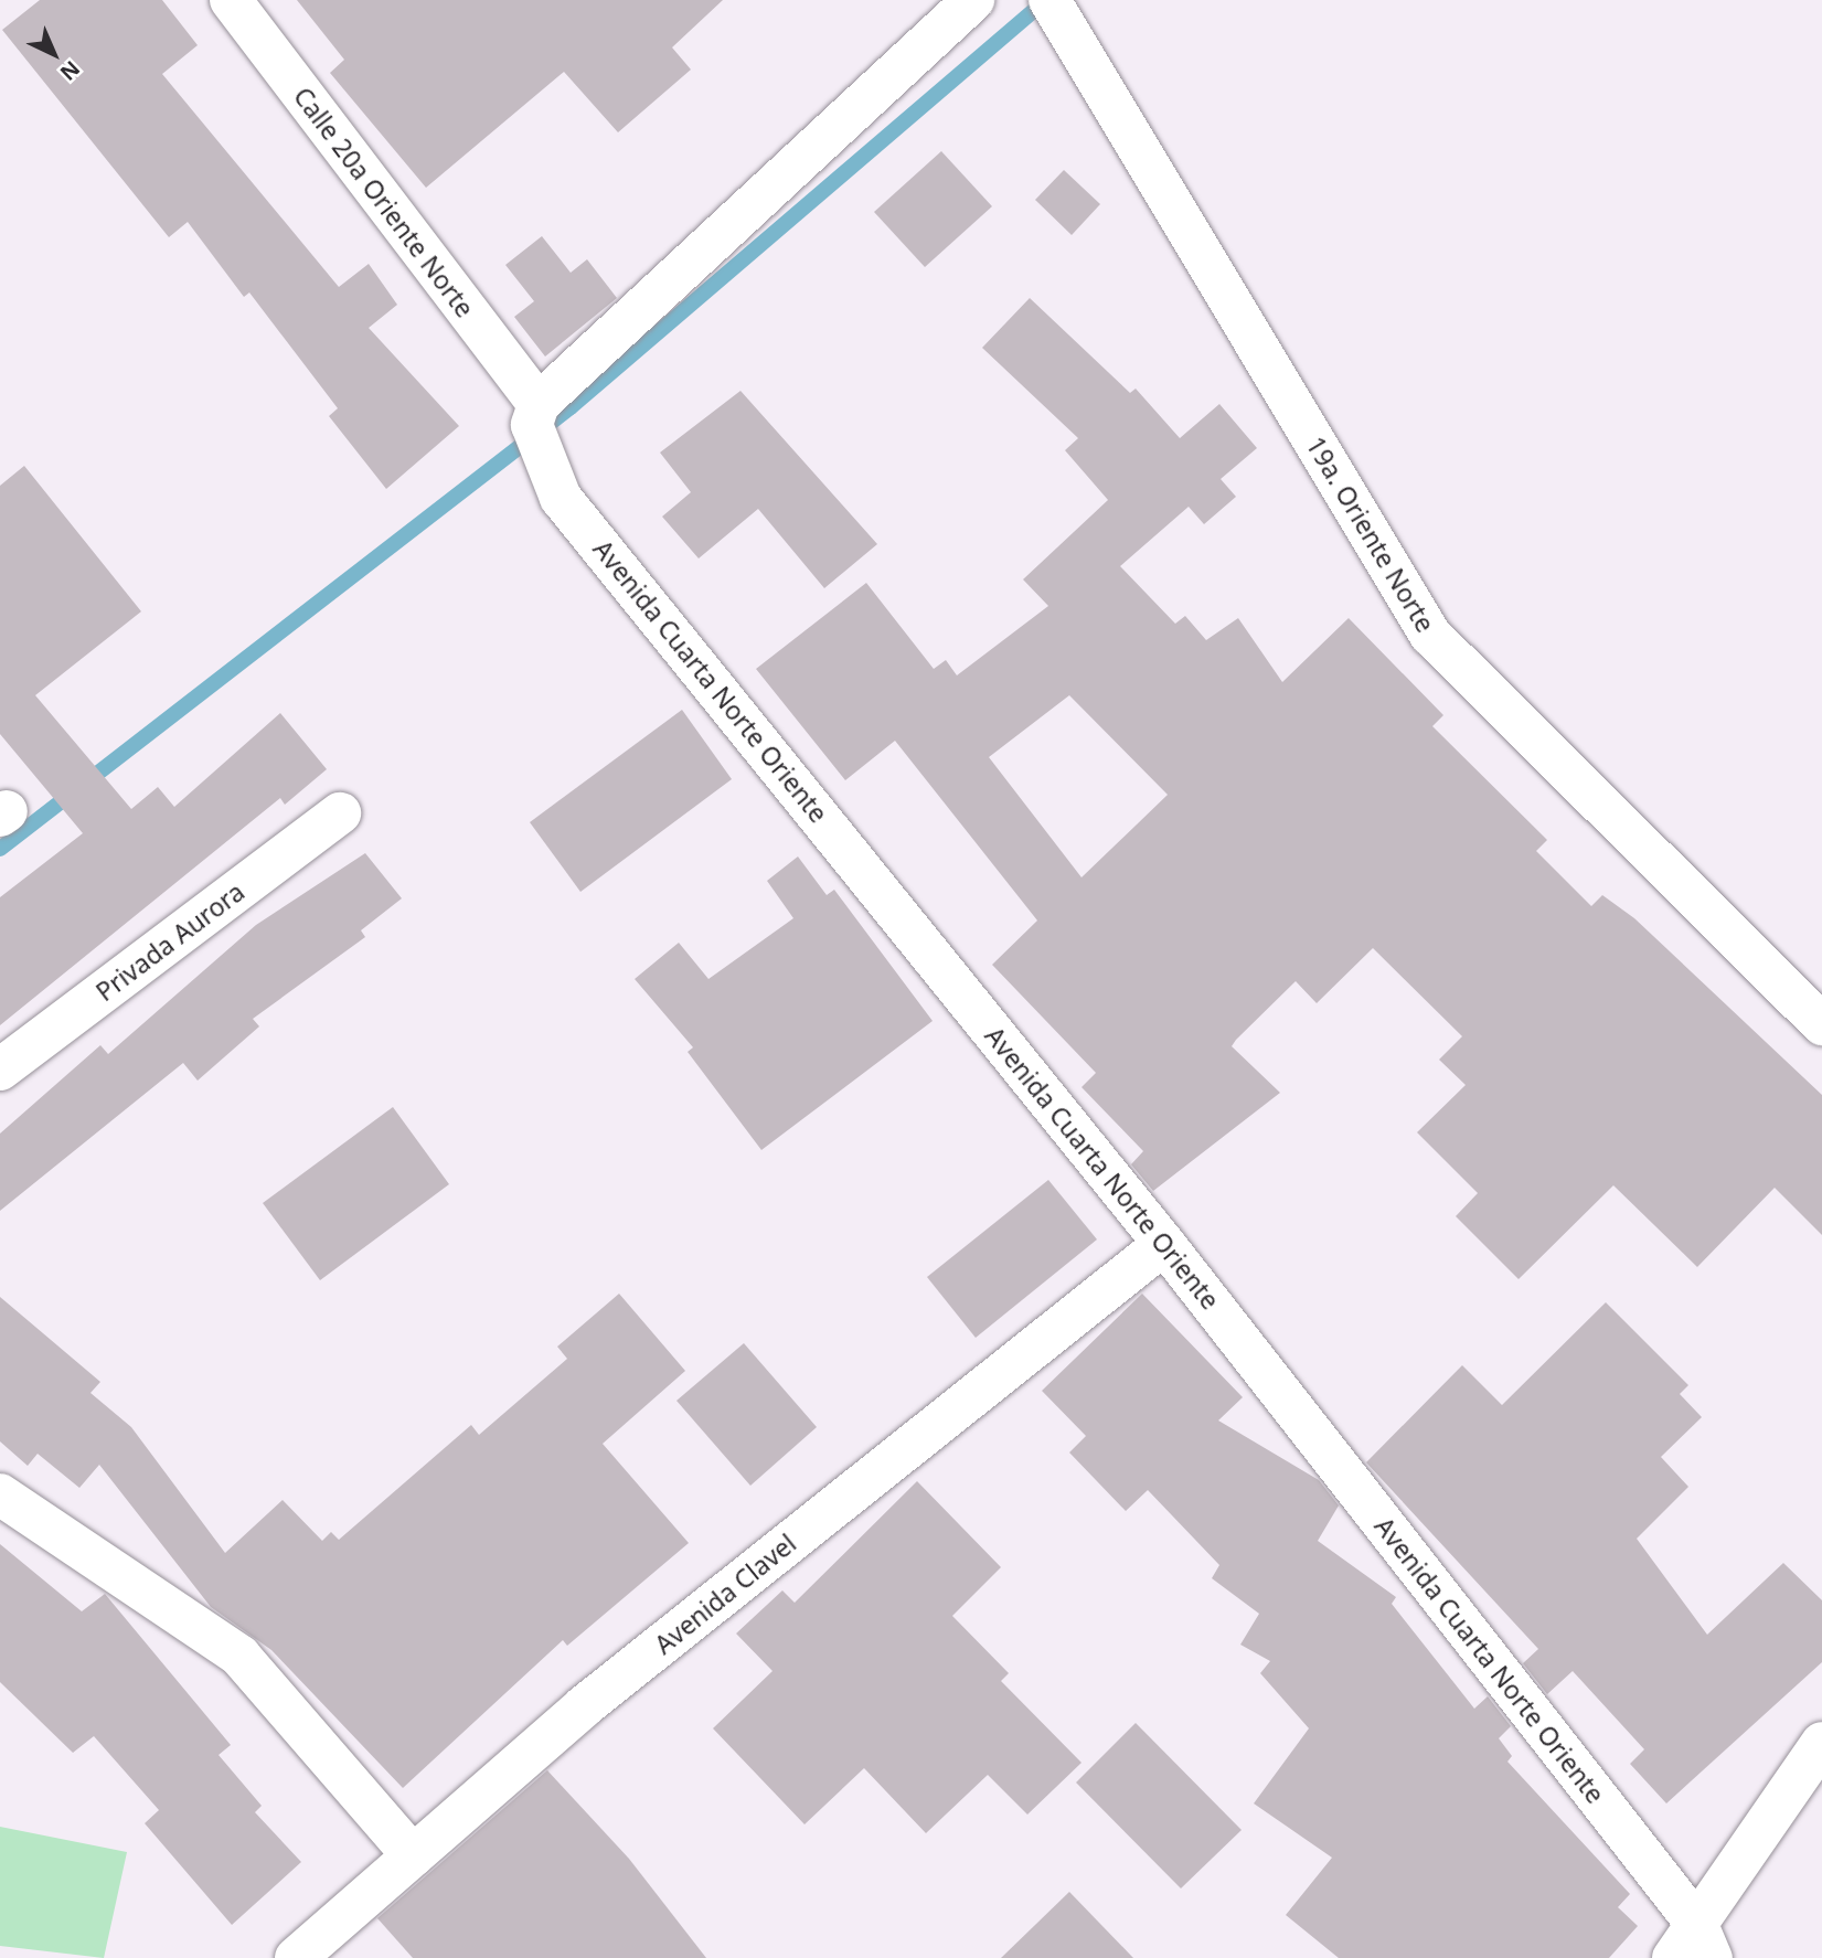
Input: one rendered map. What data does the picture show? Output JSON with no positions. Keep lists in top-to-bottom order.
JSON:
{
  "streets": {
    "street": [
      "Calle 20a Oriente Norte",
      "19a. Oriente Norte",
      "Avenida Cuarta Norte Oriente",
      "Privada Aurora",
      "Avenida Clavel"
    ]
  },
  "crossings": [
    ["Calle 20a Oriente Norte", "Avenida Cuarta Norte Oriente"],
    ["Avenida Cuarta Norte Oriente", "Avenida Clavel"]
  ],
  "north": "bottom right"
}
